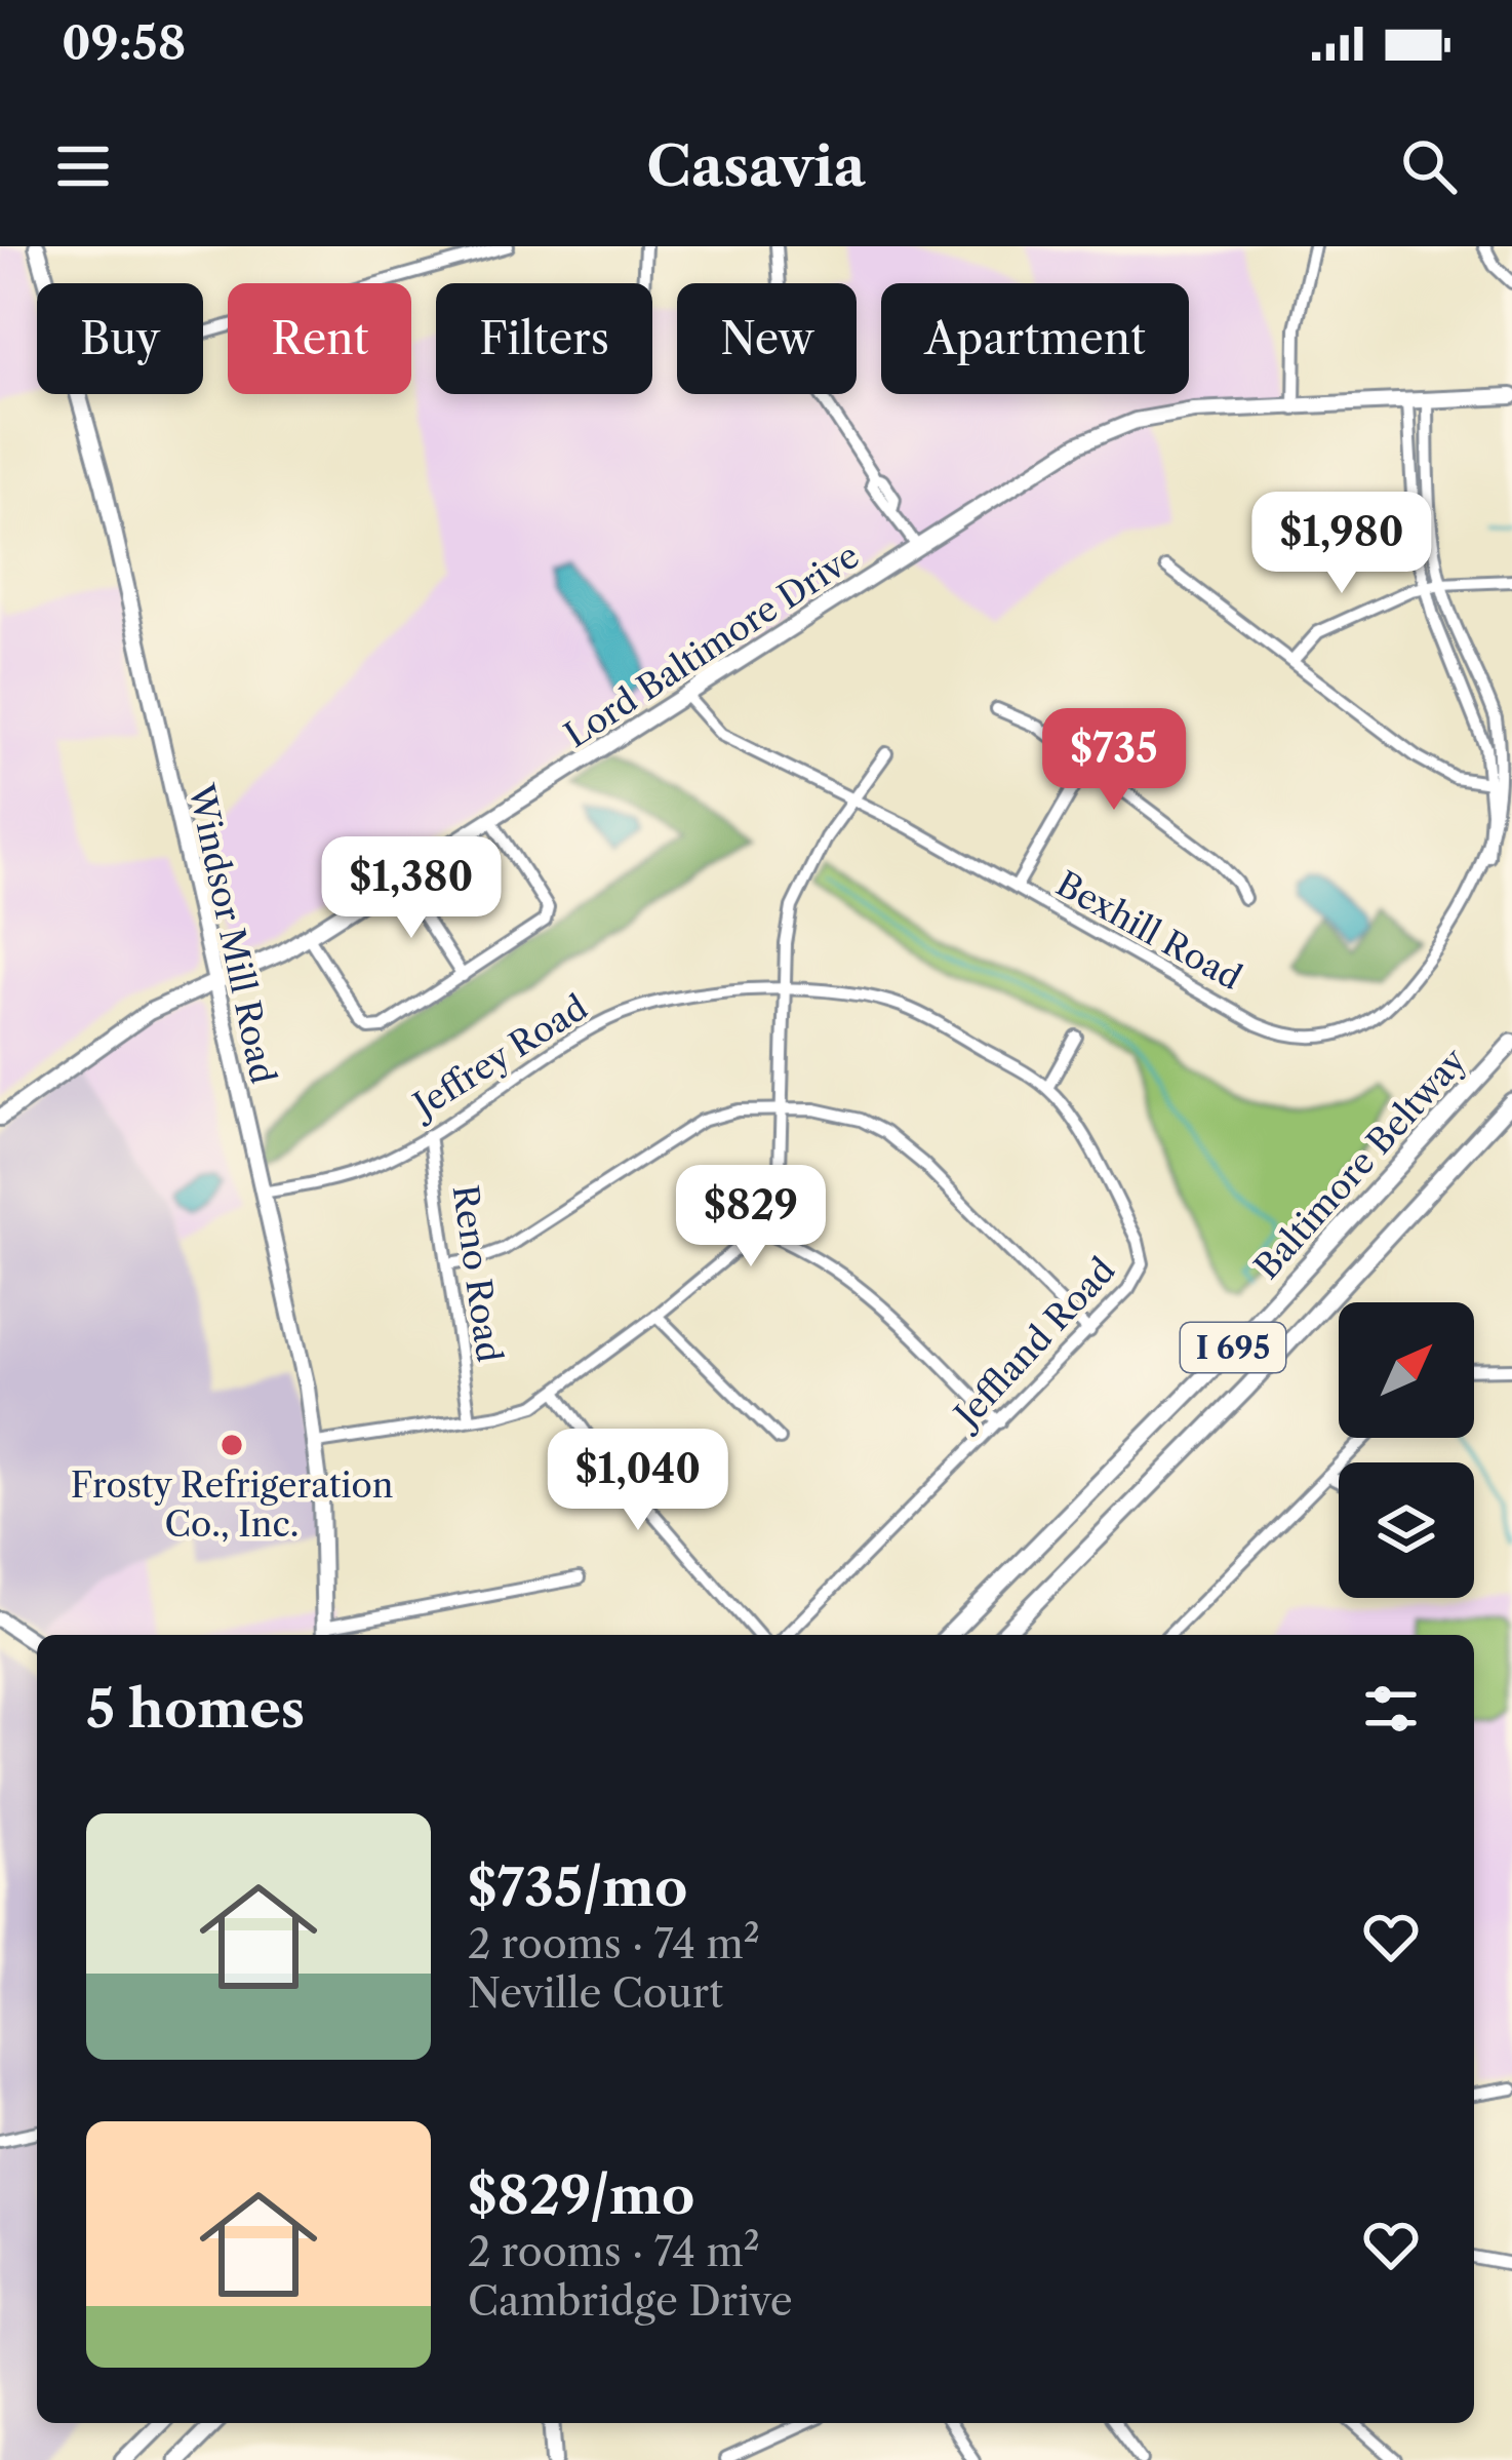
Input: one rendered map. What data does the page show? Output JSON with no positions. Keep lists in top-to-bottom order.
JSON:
{
  "streets": {
    "highway": ["Baltimore Beltway", "I 695"],
    "main road": ["Lord Baltimore Drive", "Windsor Mill Road"],
    "street": [
      "Bexhill Road",
      "Jeffrey Road",
      "Reno Road",
      "Jeffland Road"
    ]
  },
  "crossings": [
    ["Lord Baltimore Drive", "Bexhill Road"],
    ["Lord Baltimore Drive", "Windsor Mill Road"],
    ["Windsor Mill Road", "Jeffrey Road"],
    ["Jeffrey Road", "Reno Road"],
    ["Jeffrey Road", "Jeffland Road"]
  ],
  "places": ["Frosty Refrigeration Co., Inc."],
  "north": "top right",
  "page": {
    "status": "09:58",
    "header": "Casavia",
    "chip": [
      "Buy",
      "Rent",
      "Filters",
      "New",
      "Apartment"
    ],
    "price": [
      "$1,980",
      "$735",
      "$1,380",
      "$829",
      "$1,040"
    ],
    "heading": "5 homes",
    "list": [
      {
        "name": "$735/mo",
        "note": "2 rooms · 74 m² · Neville Court"
      },
      {
        "name": "$829/mo",
        "note": "2 rooms · 74 m² · Cambridge Drive"
      }
    ]
  }
}
